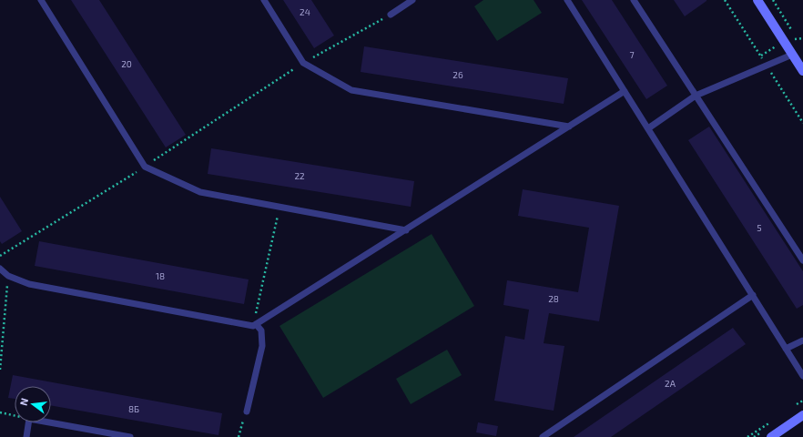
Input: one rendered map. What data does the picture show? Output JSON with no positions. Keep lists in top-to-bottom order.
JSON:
{
  "house_numbers": [
    "24",
    "7",
    "20",
    "26",
    "22",
    "5",
    "18",
    "28",
    "2А",
    "8Б"
  ],
  "north": "left"
}
